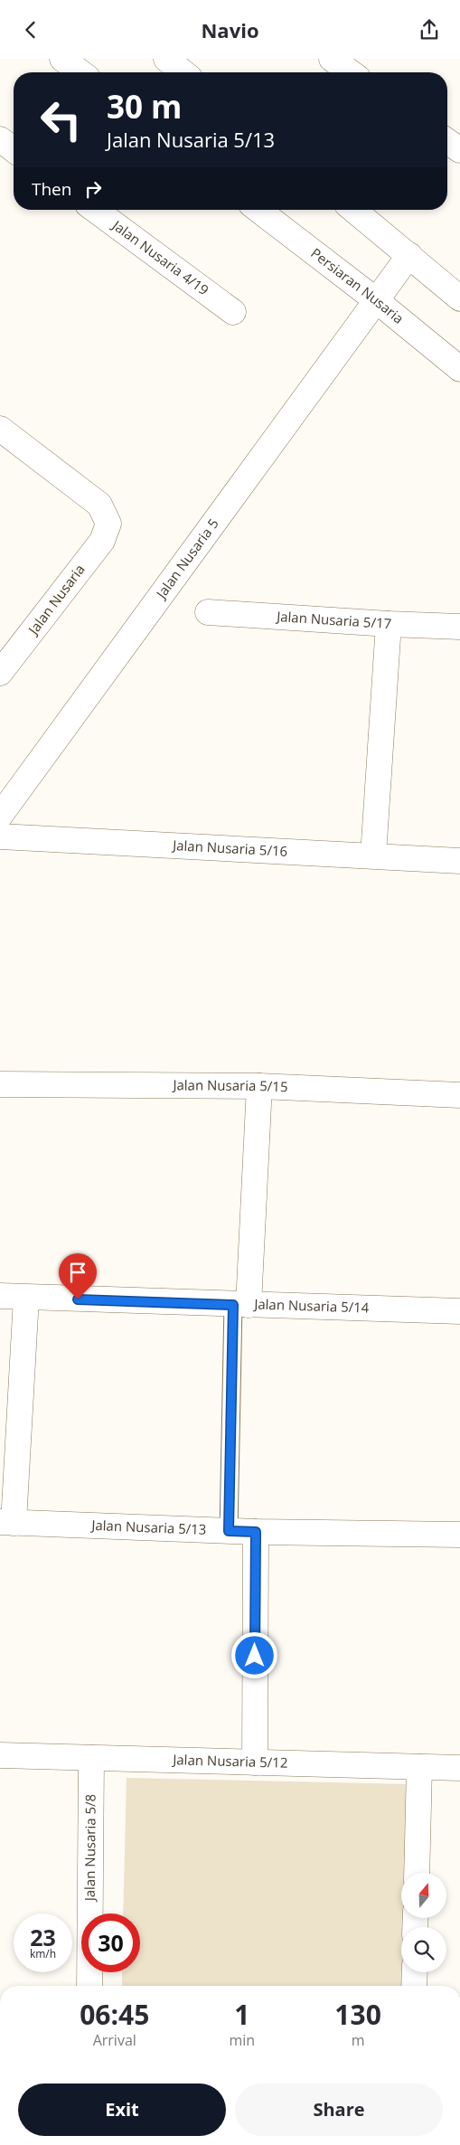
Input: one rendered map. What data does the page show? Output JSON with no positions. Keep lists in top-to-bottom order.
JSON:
{
  "streets": {
    "street": [
      "Jalan Nusaria 4/19",
      "Persiaran Nusaria",
      "Jalan Nusaria 5",
      "Jalan Nusaria",
      "Jalan Nusaria 5/17",
      "Jalan Nusaria 5/16",
      "Jalan Nusaria 5/15",
      "Jalan Nusaria 5/14",
      "Jalan Nusaria 5/13",
      "Jalan Nusaria 5/12",
      "Jalan Nusaria 5/8"
    ]
  },
  "crossings": [
    ["Persiaran Nusaria", "Jalan Nusaria 5"],
    ["Jalan Nusaria 5/12", "Jalan Nusaria 5/8"]
  ],
  "north": "top",
  "page": {
    "header": "Navio",
    "turn": ["30 m", "Jalan Nusaria 5/13"],
    "then": "Then",
    "speed": "23 km/h",
    "limit": "30",
    "eta": [
      "06:45",
      "Arrival",
      "1",
      "min",
      "130",
      "m"
    ],
    "buttons": ["Exit", "Share"]
  }
}
